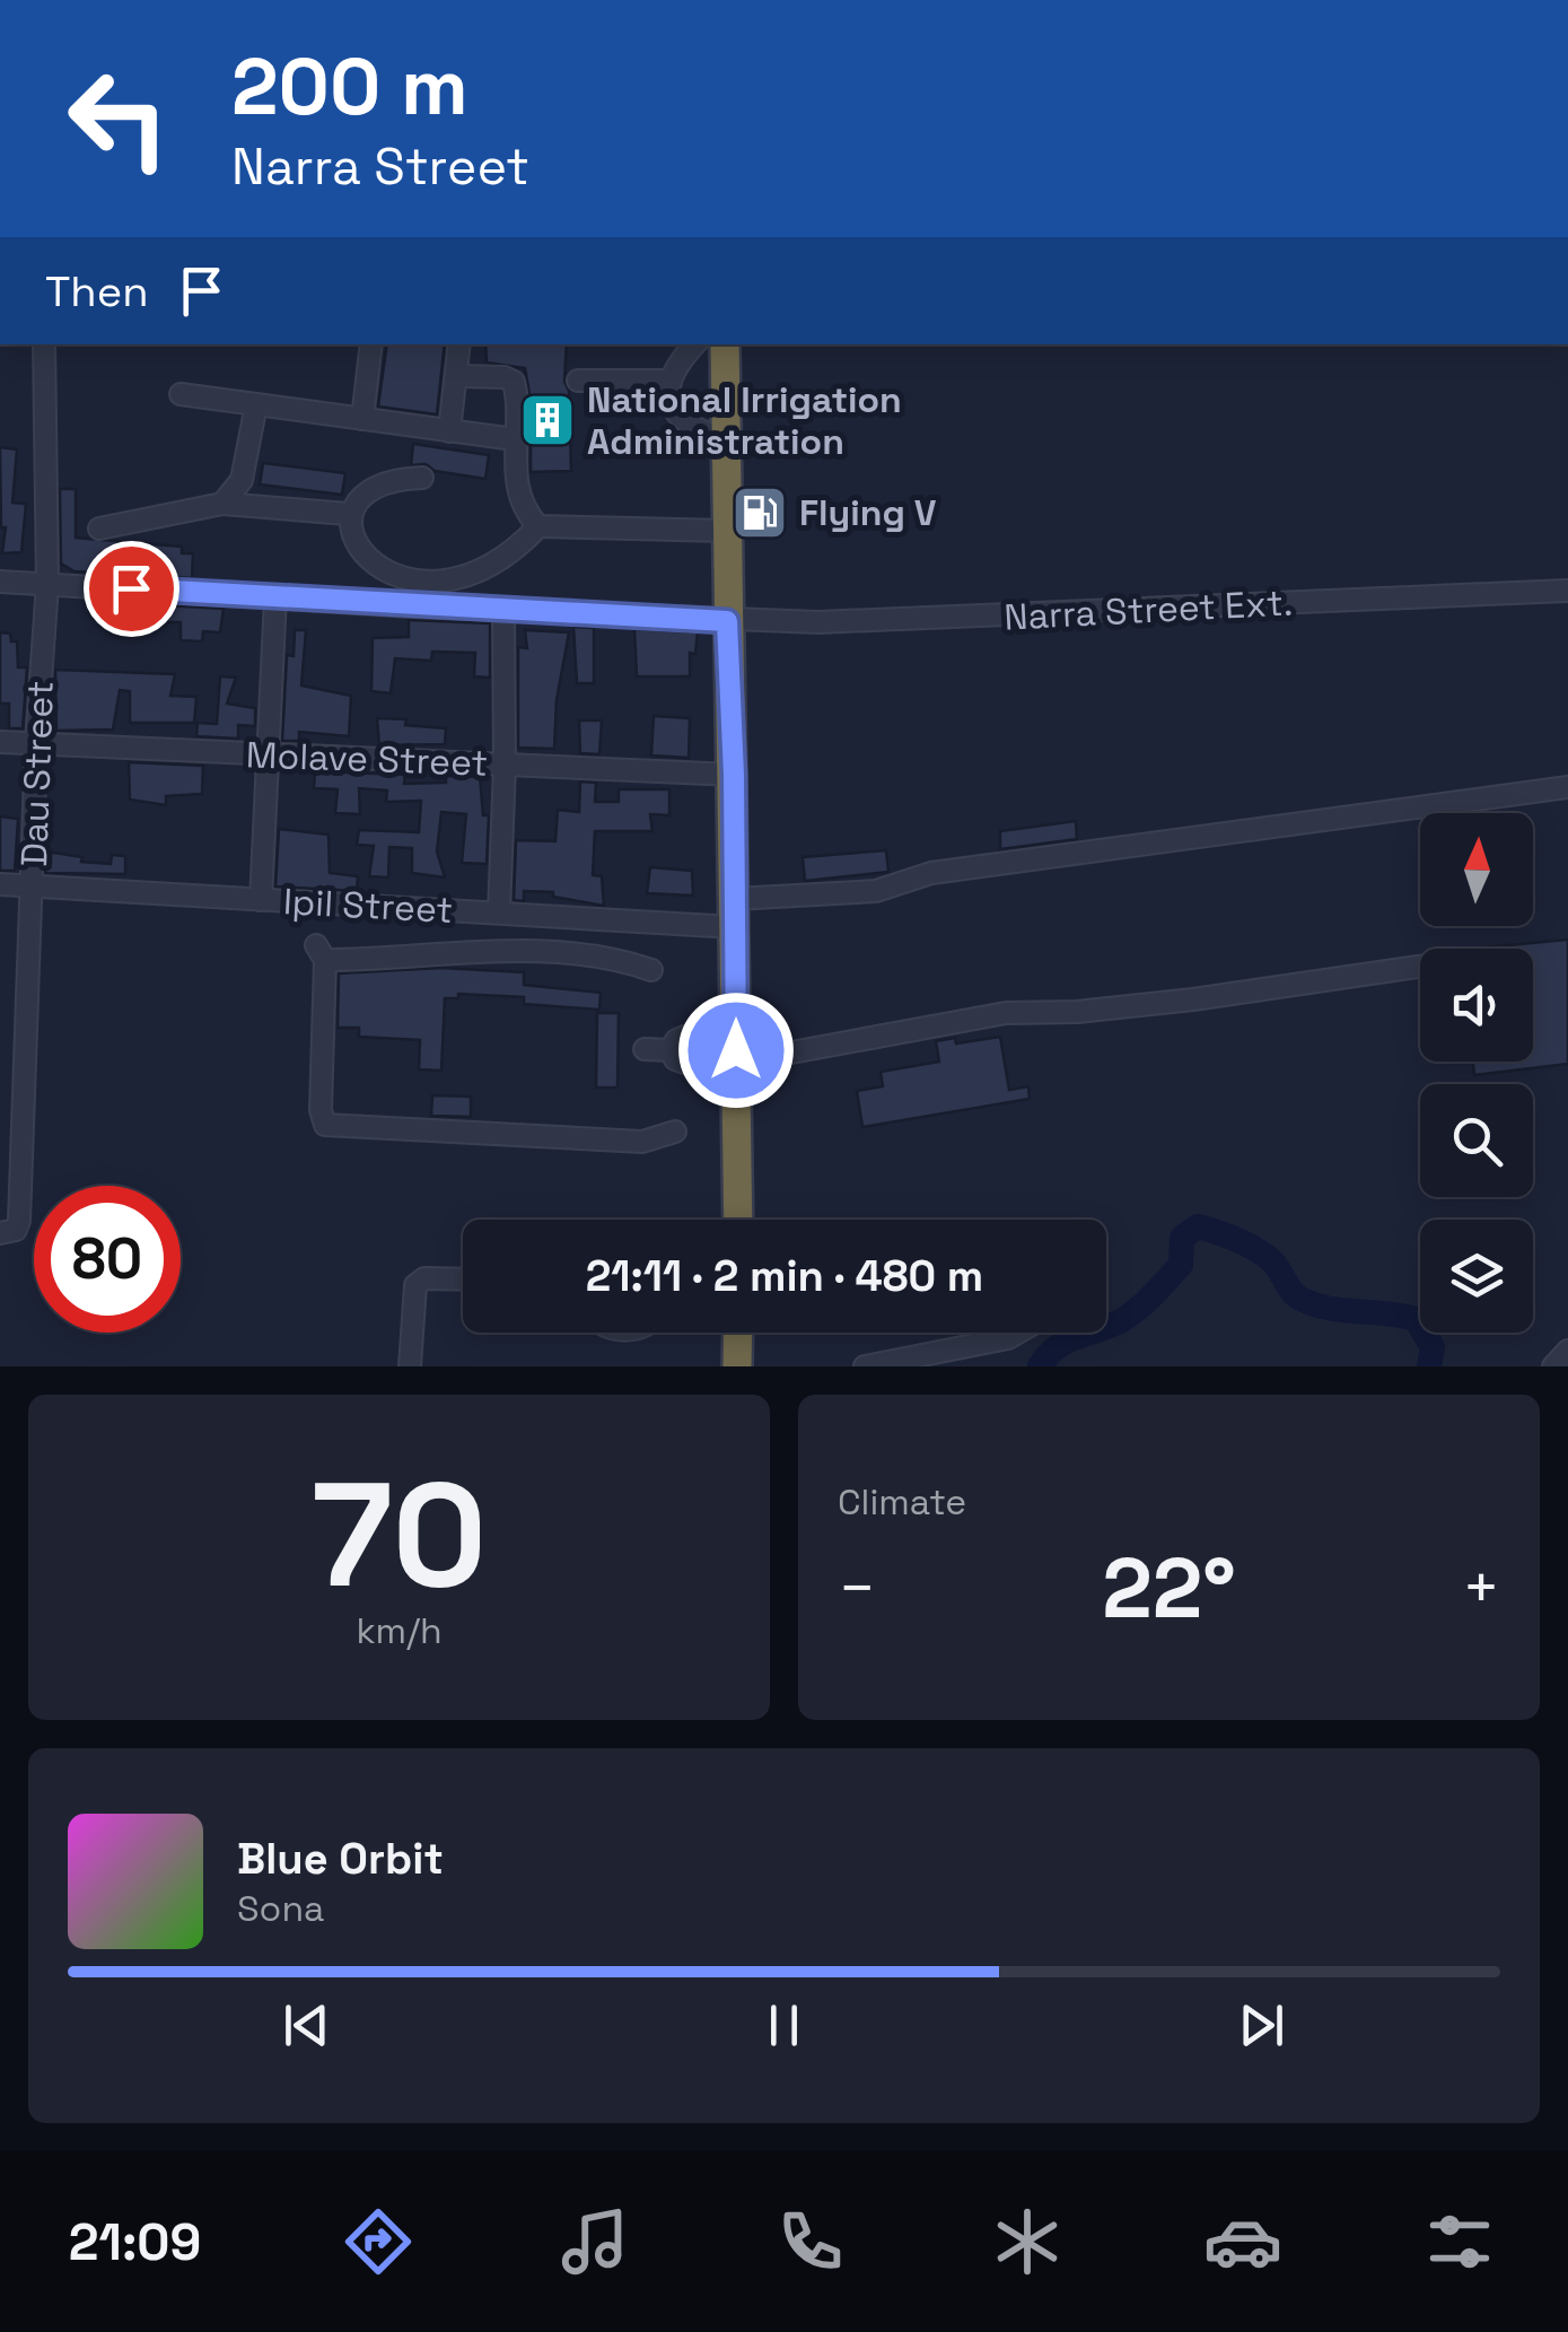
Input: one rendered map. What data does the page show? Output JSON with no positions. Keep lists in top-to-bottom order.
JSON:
{
  "streets": {
    "street": [
      "Narra Street Ext.",
      "Molave Street",
      "Dau Street",
      "Ipil Street"
    ]
  },
  "crossings": [
    ["Narra Street Ext.", "Dau Street"],
    ["Molave Street", "Dau Street"],
    ["Dau Street", "Ipil Street"]
  ],
  "places": {
    "building": ["National Irrigation Administration"],
    "fuel station": ["Flying V"]
  },
  "north": "top",
  "page": {
    "turn": ["200 m", "Narra Street"],
    "then": "Then",
    "limit": "80",
    "trip": "21:11 · 2 min · 480 m",
    "tile": [
      ["70", "km/h"],
      "Climate"
    ],
    "heat": ["−", "22°", "+"],
    "song": ["Blue Orbit", "Sona"],
    "tabs": "21:09"
  }
}
